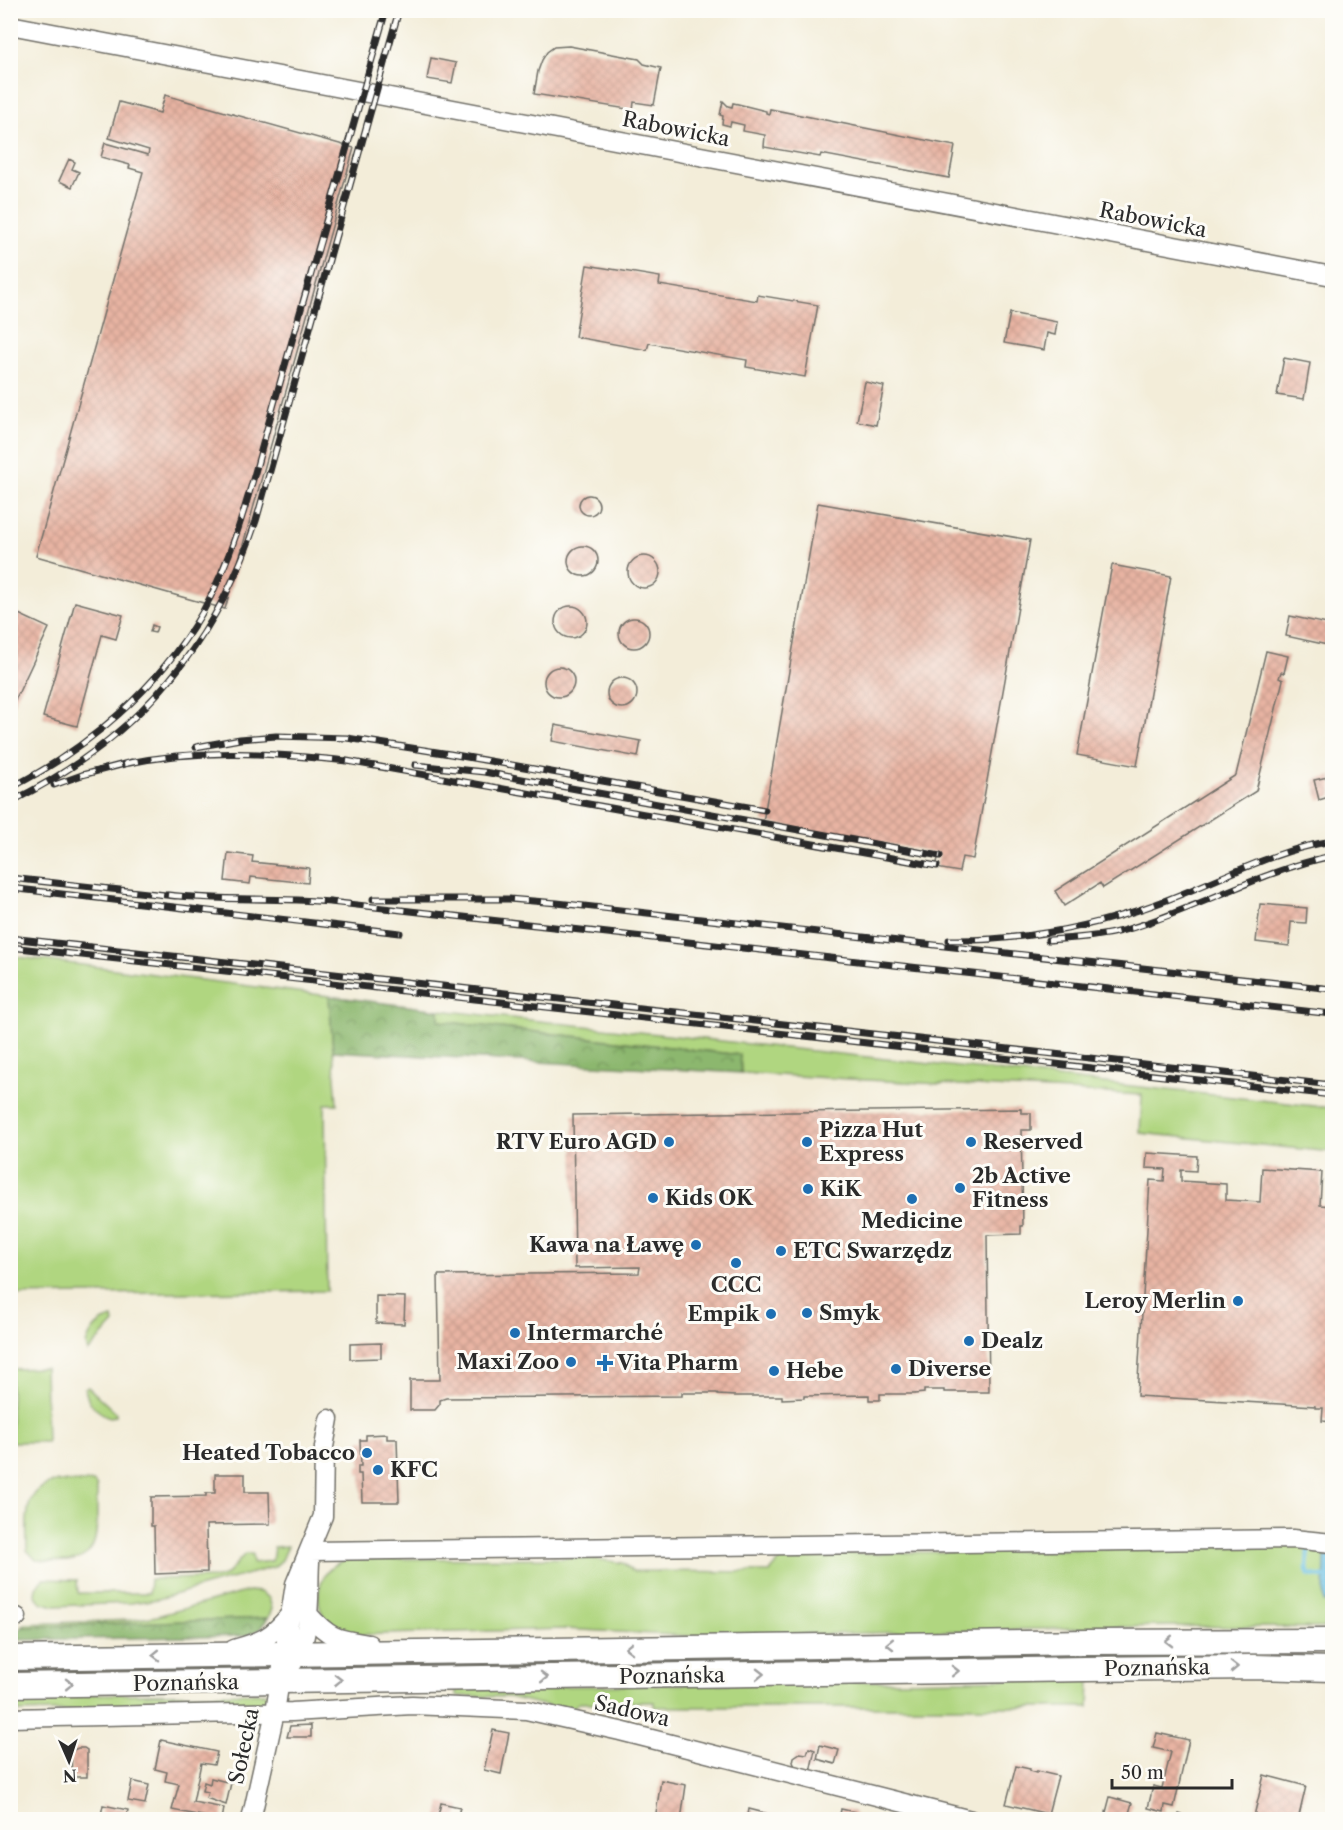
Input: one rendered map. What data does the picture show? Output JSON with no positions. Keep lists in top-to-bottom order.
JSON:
{
  "streets": {
    "main road": ["Poznańska"],
    "street": ["Rabowicka", "Sadowa", "Sołecka"]
  },
  "crossings": [
    ["Poznańska", "Sołecka"],
    ["Sadowa", "Sołecka"]
  ],
  "places": {
    "other": [
      "RTV Euro AGD",
      "Pizza Hut Express",
      "Reserved",
      "2b Active Fitness",
      "KiK",
      "Kids OK",
      "Medicine",
      "Kawa na Ławę",
      "ETC Swarzędz",
      "CCC",
      "Leroy Merlin",
      "Smyk",
      "Empik",
      "Intermarché",
      "Dealz",
      "Maxi Zoo",
      "Diverse",
      "Hebe",
      "Heated Tobacco",
      "KFC"
    ],
    "health": ["Vita Pharm"]
  },
  "scale_bar": "50 m",
  "north": "bottom"
}
